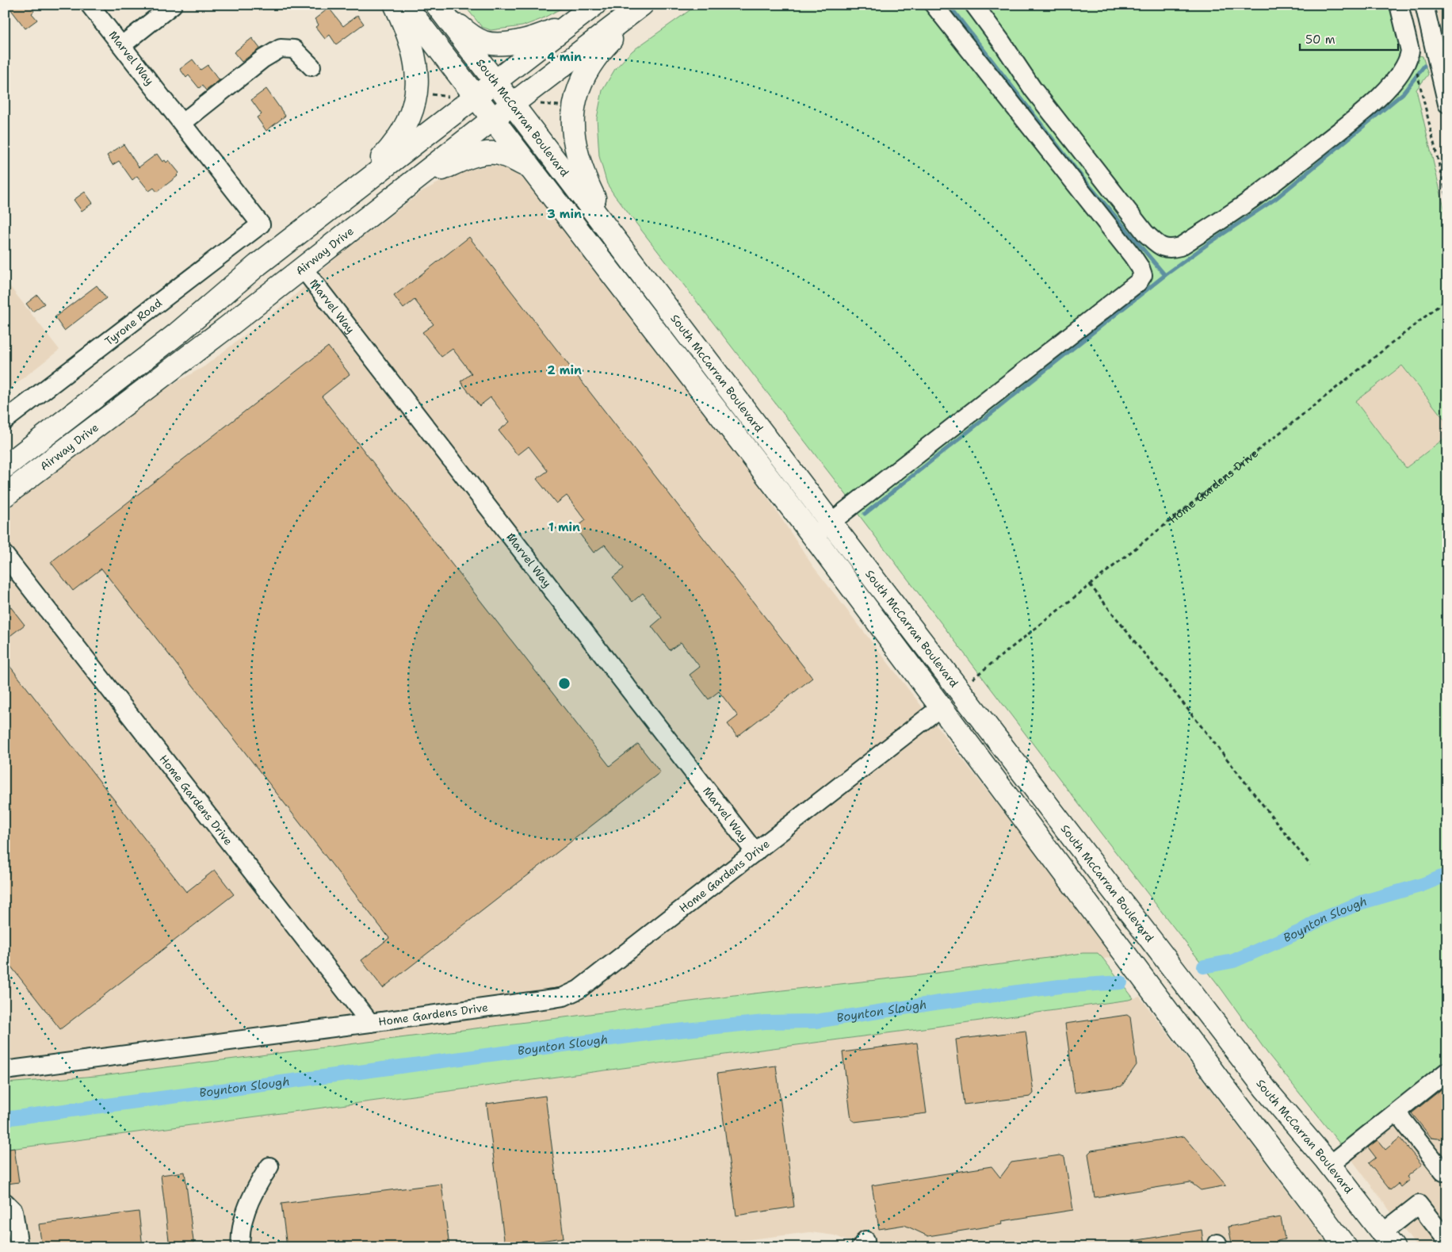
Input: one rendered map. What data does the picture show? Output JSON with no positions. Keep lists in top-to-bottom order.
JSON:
{
  "streets": {
    "main road": ["South McCarran Boulevard", "Airway Drive"],
    "street": ["Marvel Way", "Tyrone Road", "Home Gardens Drive"]
  },
  "crossings": [
    ["Marvel Way", "Airway Drive"],
    ["Marvel Way", "Tyrone Road"],
    ["Marvel Way", "Home Gardens Drive"],
    ["South McCarran Boulevard", "Airway Drive"],
    ["South McCarran Boulevard", "Home Gardens Drive"]
  ],
  "water": ["Boynton Slough"],
  "scale_bar": "50 m",
  "rings": [
    "4 min",
    "3 min",
    "2 min",
    "1 min"
  ]
}
